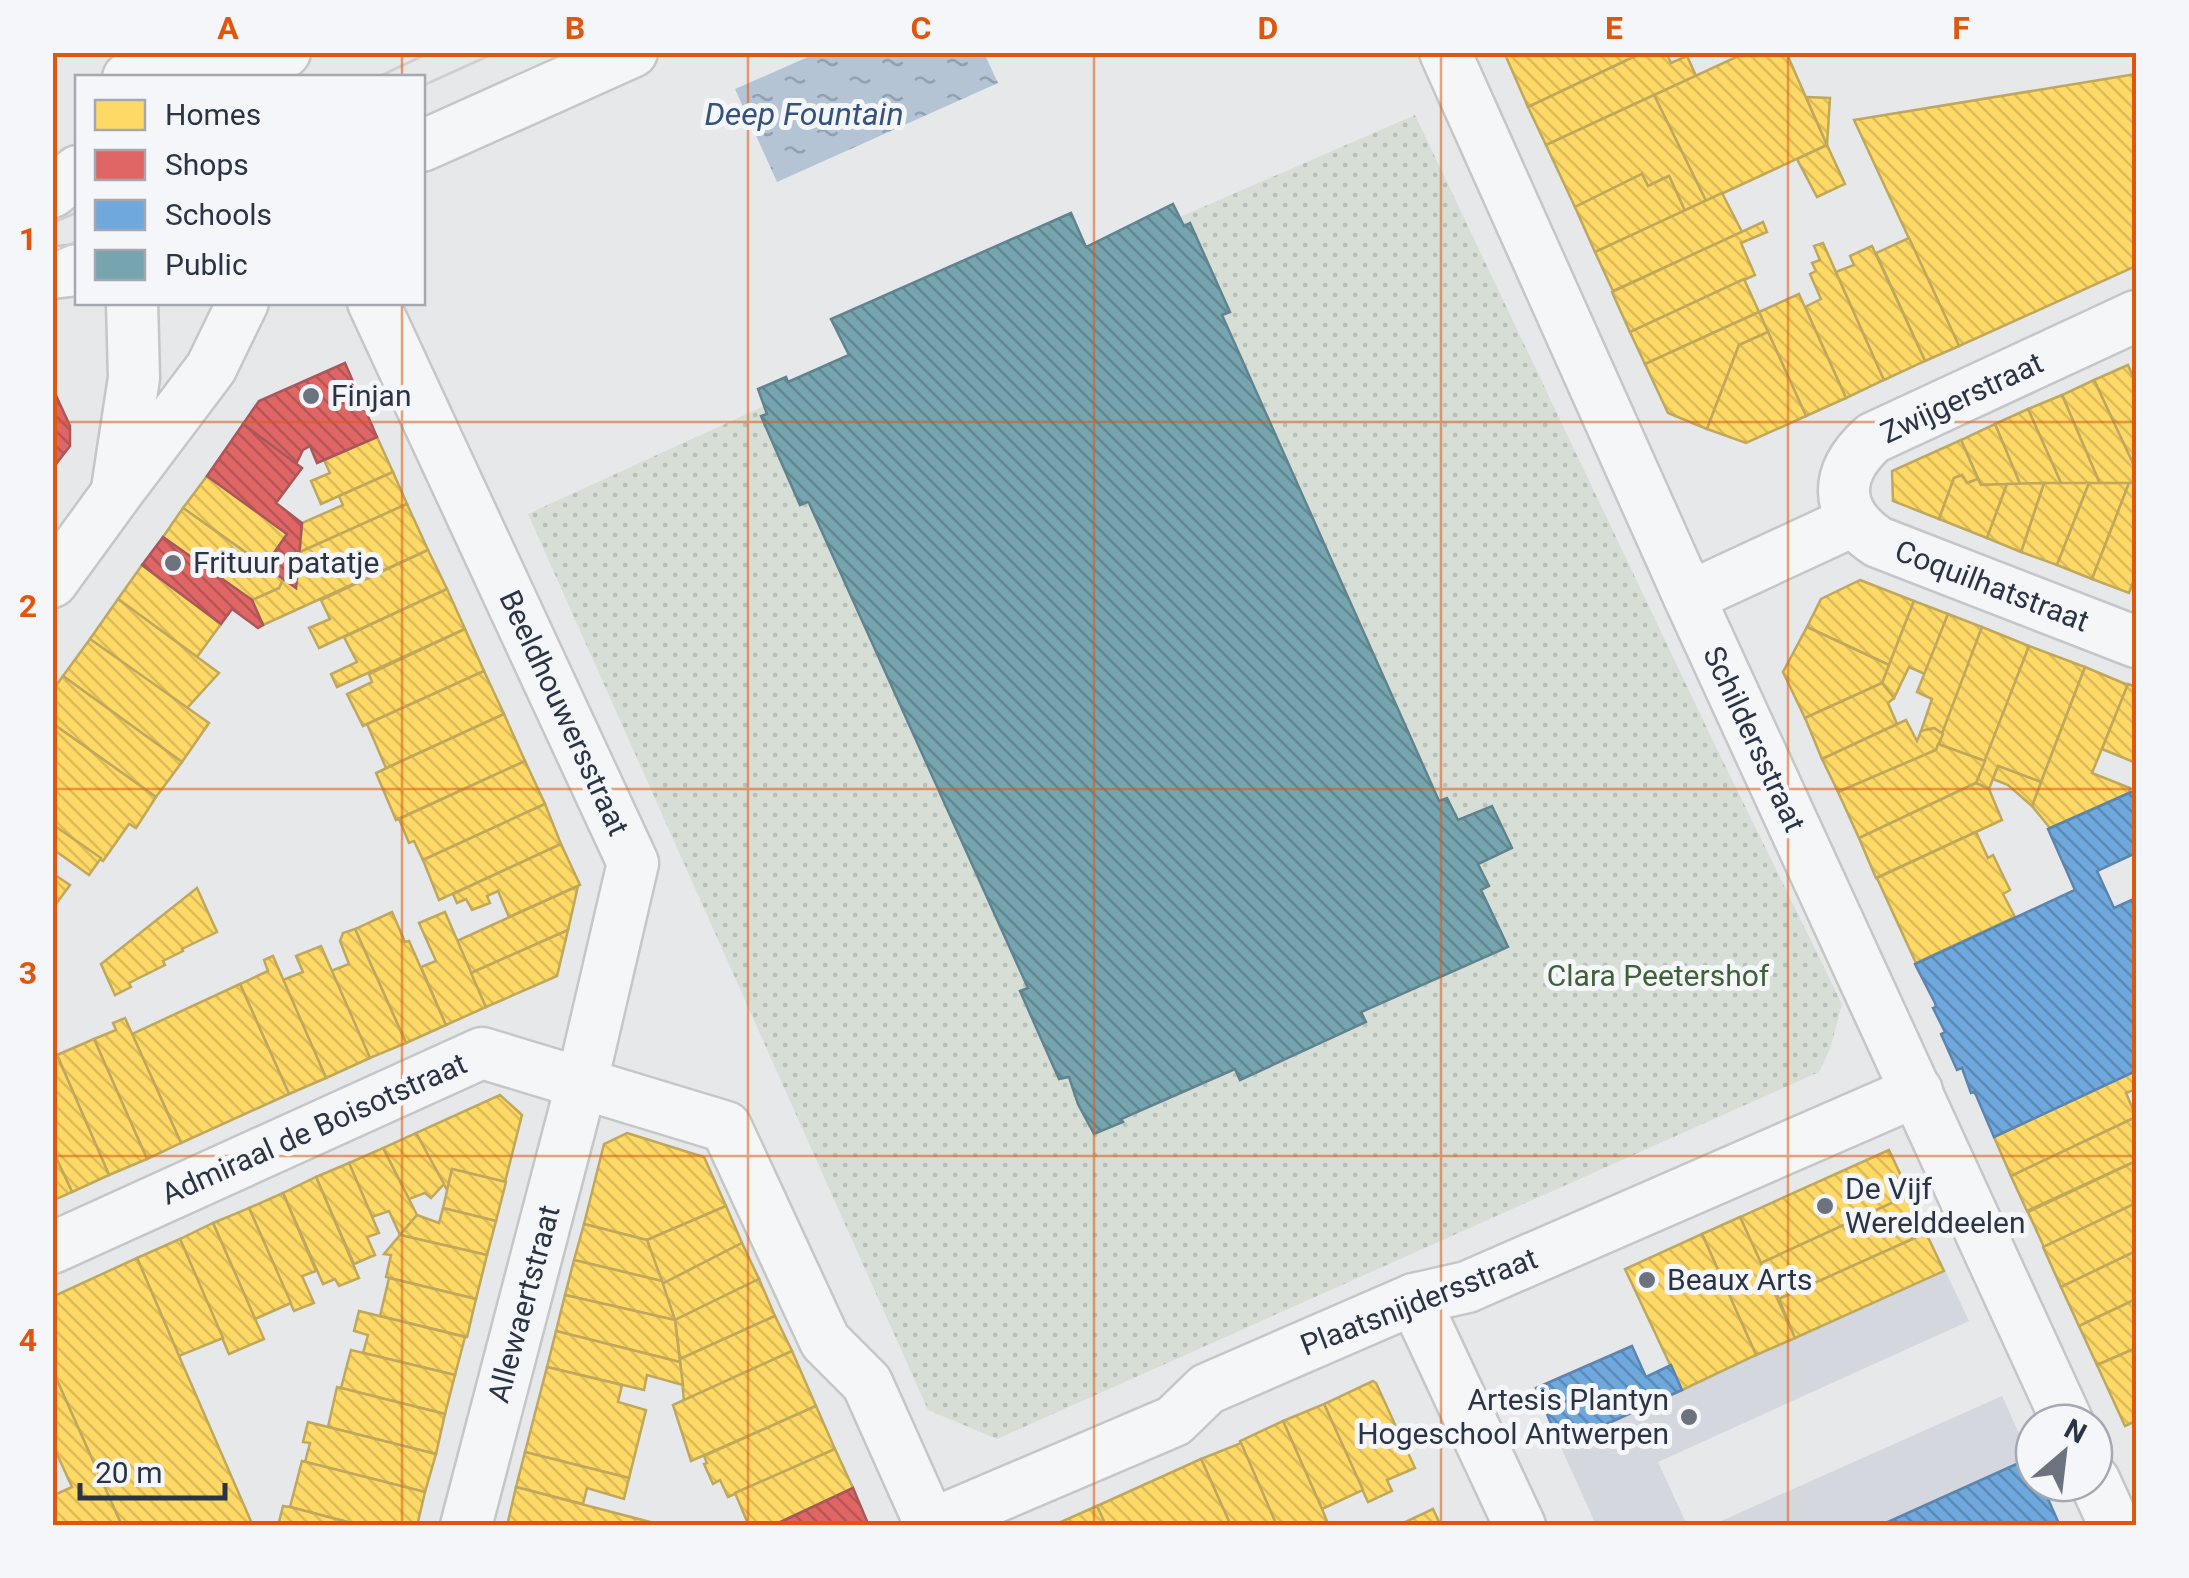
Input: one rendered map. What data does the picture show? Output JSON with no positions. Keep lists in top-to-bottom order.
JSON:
{
  "streets": {
    "street": [
      "Zwijgerstraat",
      "Coquilhatstraat",
      "Beeldhouwersstraat",
      "Schildersstraat",
      "Admiraal de Boisotstraat",
      "Plaatsnijdersstraat",
      "Allewaertstraat"
    ]
  },
  "crossings": [
    ["Zwijgerstraat", "Coquilhatstraat"],
    ["Beeldhouwersstraat", "Admiraal de Boisotstraat"],
    ["Beeldhouwersstraat", "Allewaertstraat"],
    ["Schildersstraat", "Plaatsnijdersstraat"],
    ["Admiraal de Boisotstraat", "Allewaertstraat"]
  ],
  "water": ["Deep Fountain"],
  "parks": ["Clara Peetershof"],
  "places": [
    "Finjan",
    "Frituur patatje",
    "De Vijf Werelddeelen",
    "Beaux Arts",
    "Artesis Plantyn Hogeschool Antwerpen"
  ],
  "legend": [
    "Homes",
    "Shops",
    "Schools",
    "Public"
  ],
  "scale_bar": "20 m",
  "north": "top right",
  "grid": {
    "columns": [
      "A",
      "B",
      "C",
      "D",
      "E",
      "F"
    ],
    "rows": [
      "1",
      "2",
      "3",
      "4"
    ]
  }
}
